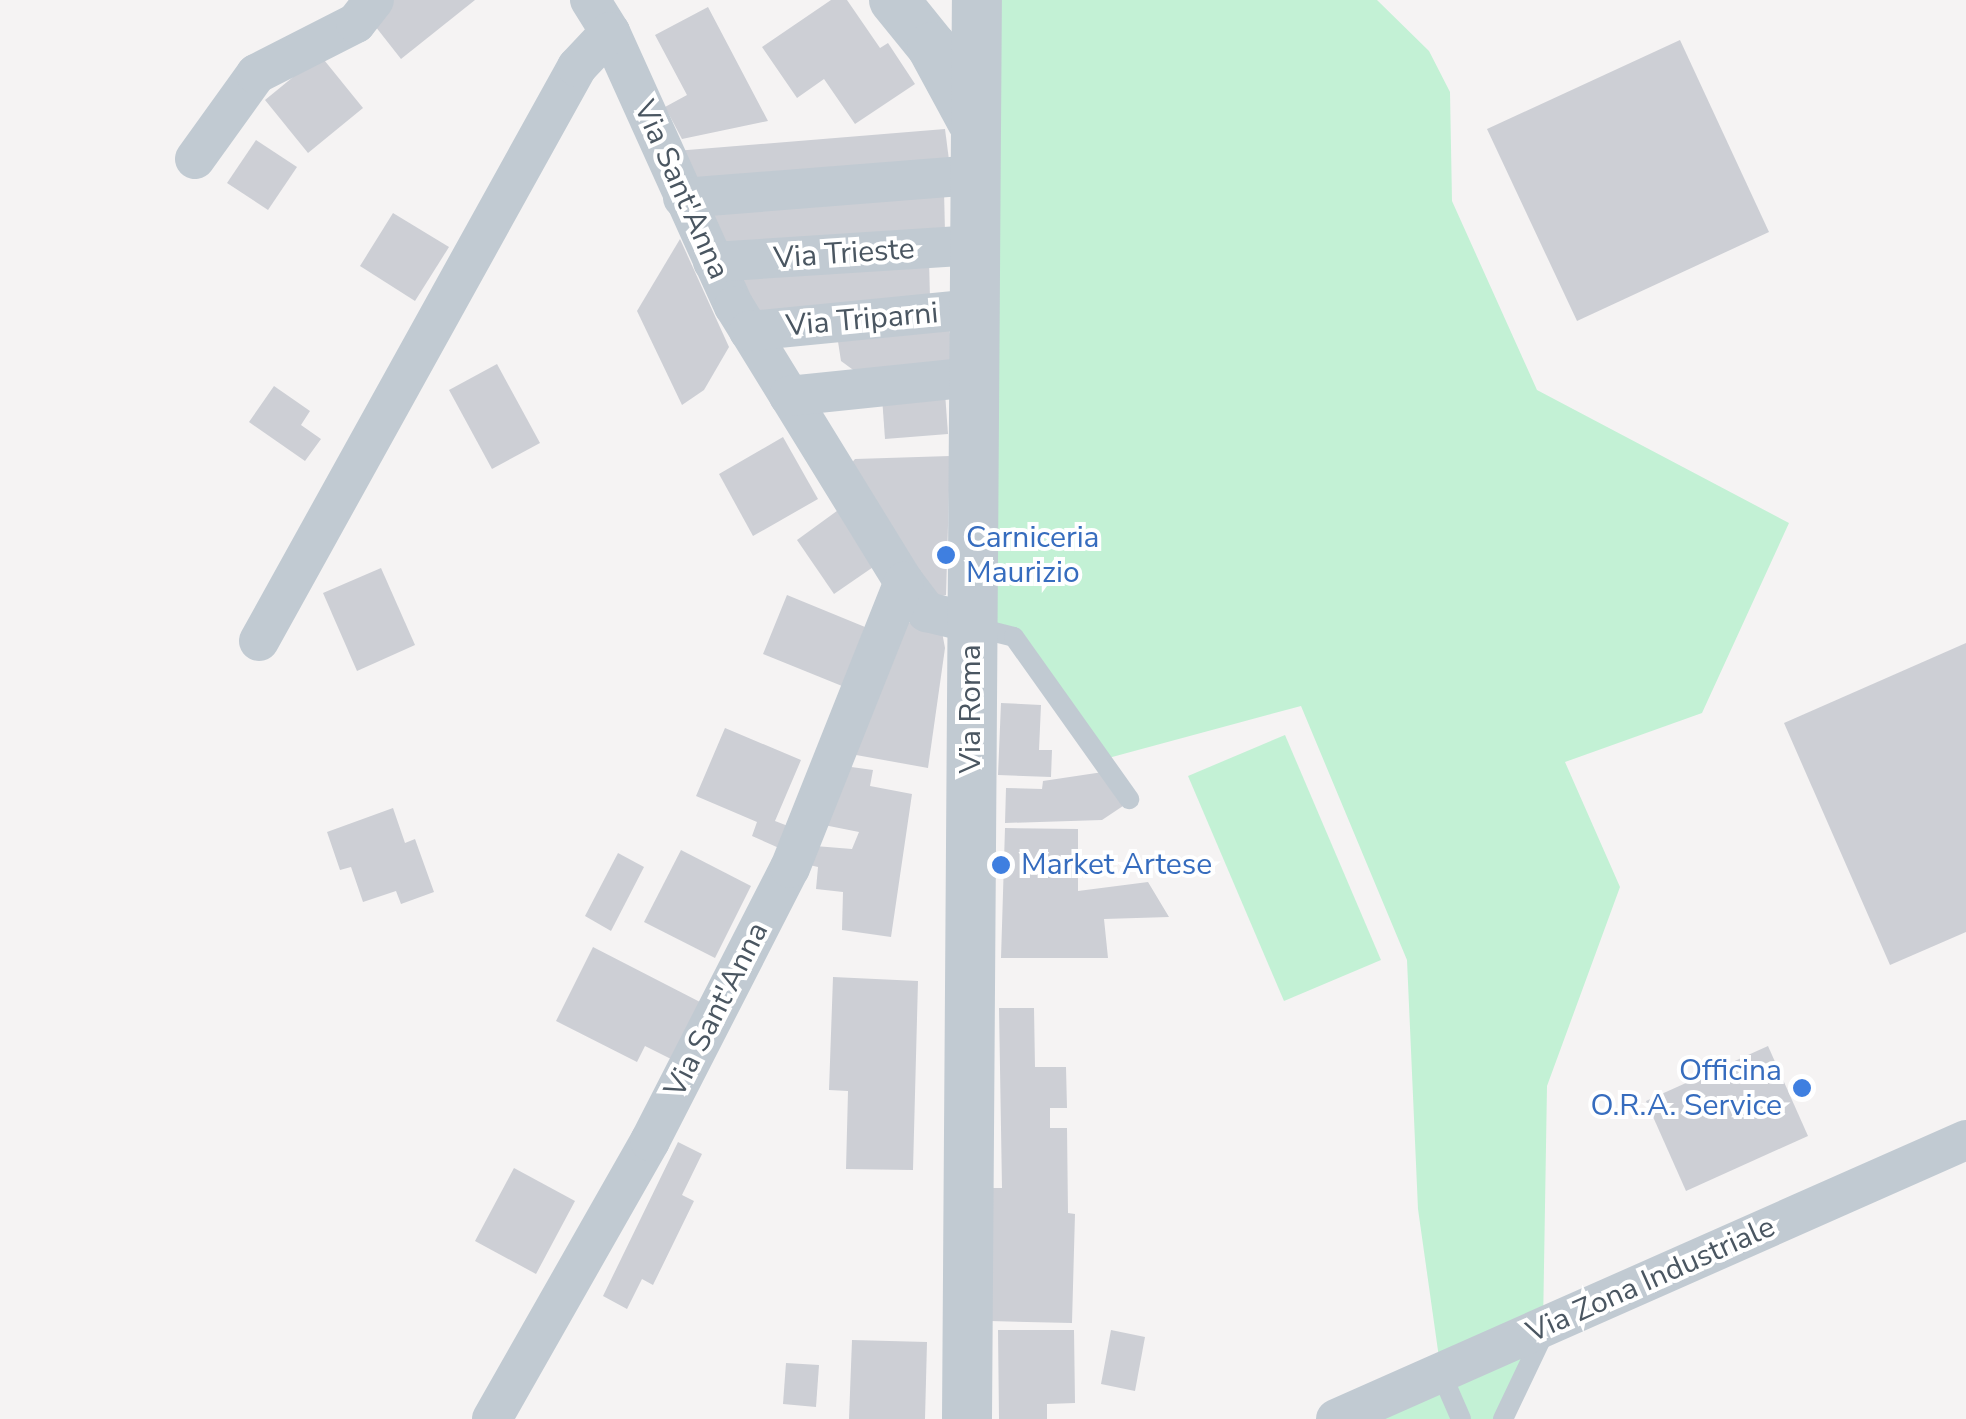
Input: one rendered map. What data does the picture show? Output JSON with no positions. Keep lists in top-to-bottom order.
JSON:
{
  "streets": {
    "street": [
      "Via Sant'Anna",
      "Via Trieste",
      "Via Triparni",
      "Via Roma",
      "Via Zona Industriale"
    ]
  },
  "crossings": [
    ["Via Sant'Anna", "Via Trieste"],
    ["Via Sant'Anna", "Via Triparni"],
    ["Via Sant'Anna", "Via Roma"],
    ["Via Trieste", "Via Roma"],
    ["Via Triparni", "Via Roma"]
  ],
  "places": ["Carniceria Maurizio", "Market Artese", "Officina O.R.A. Service"]
}
